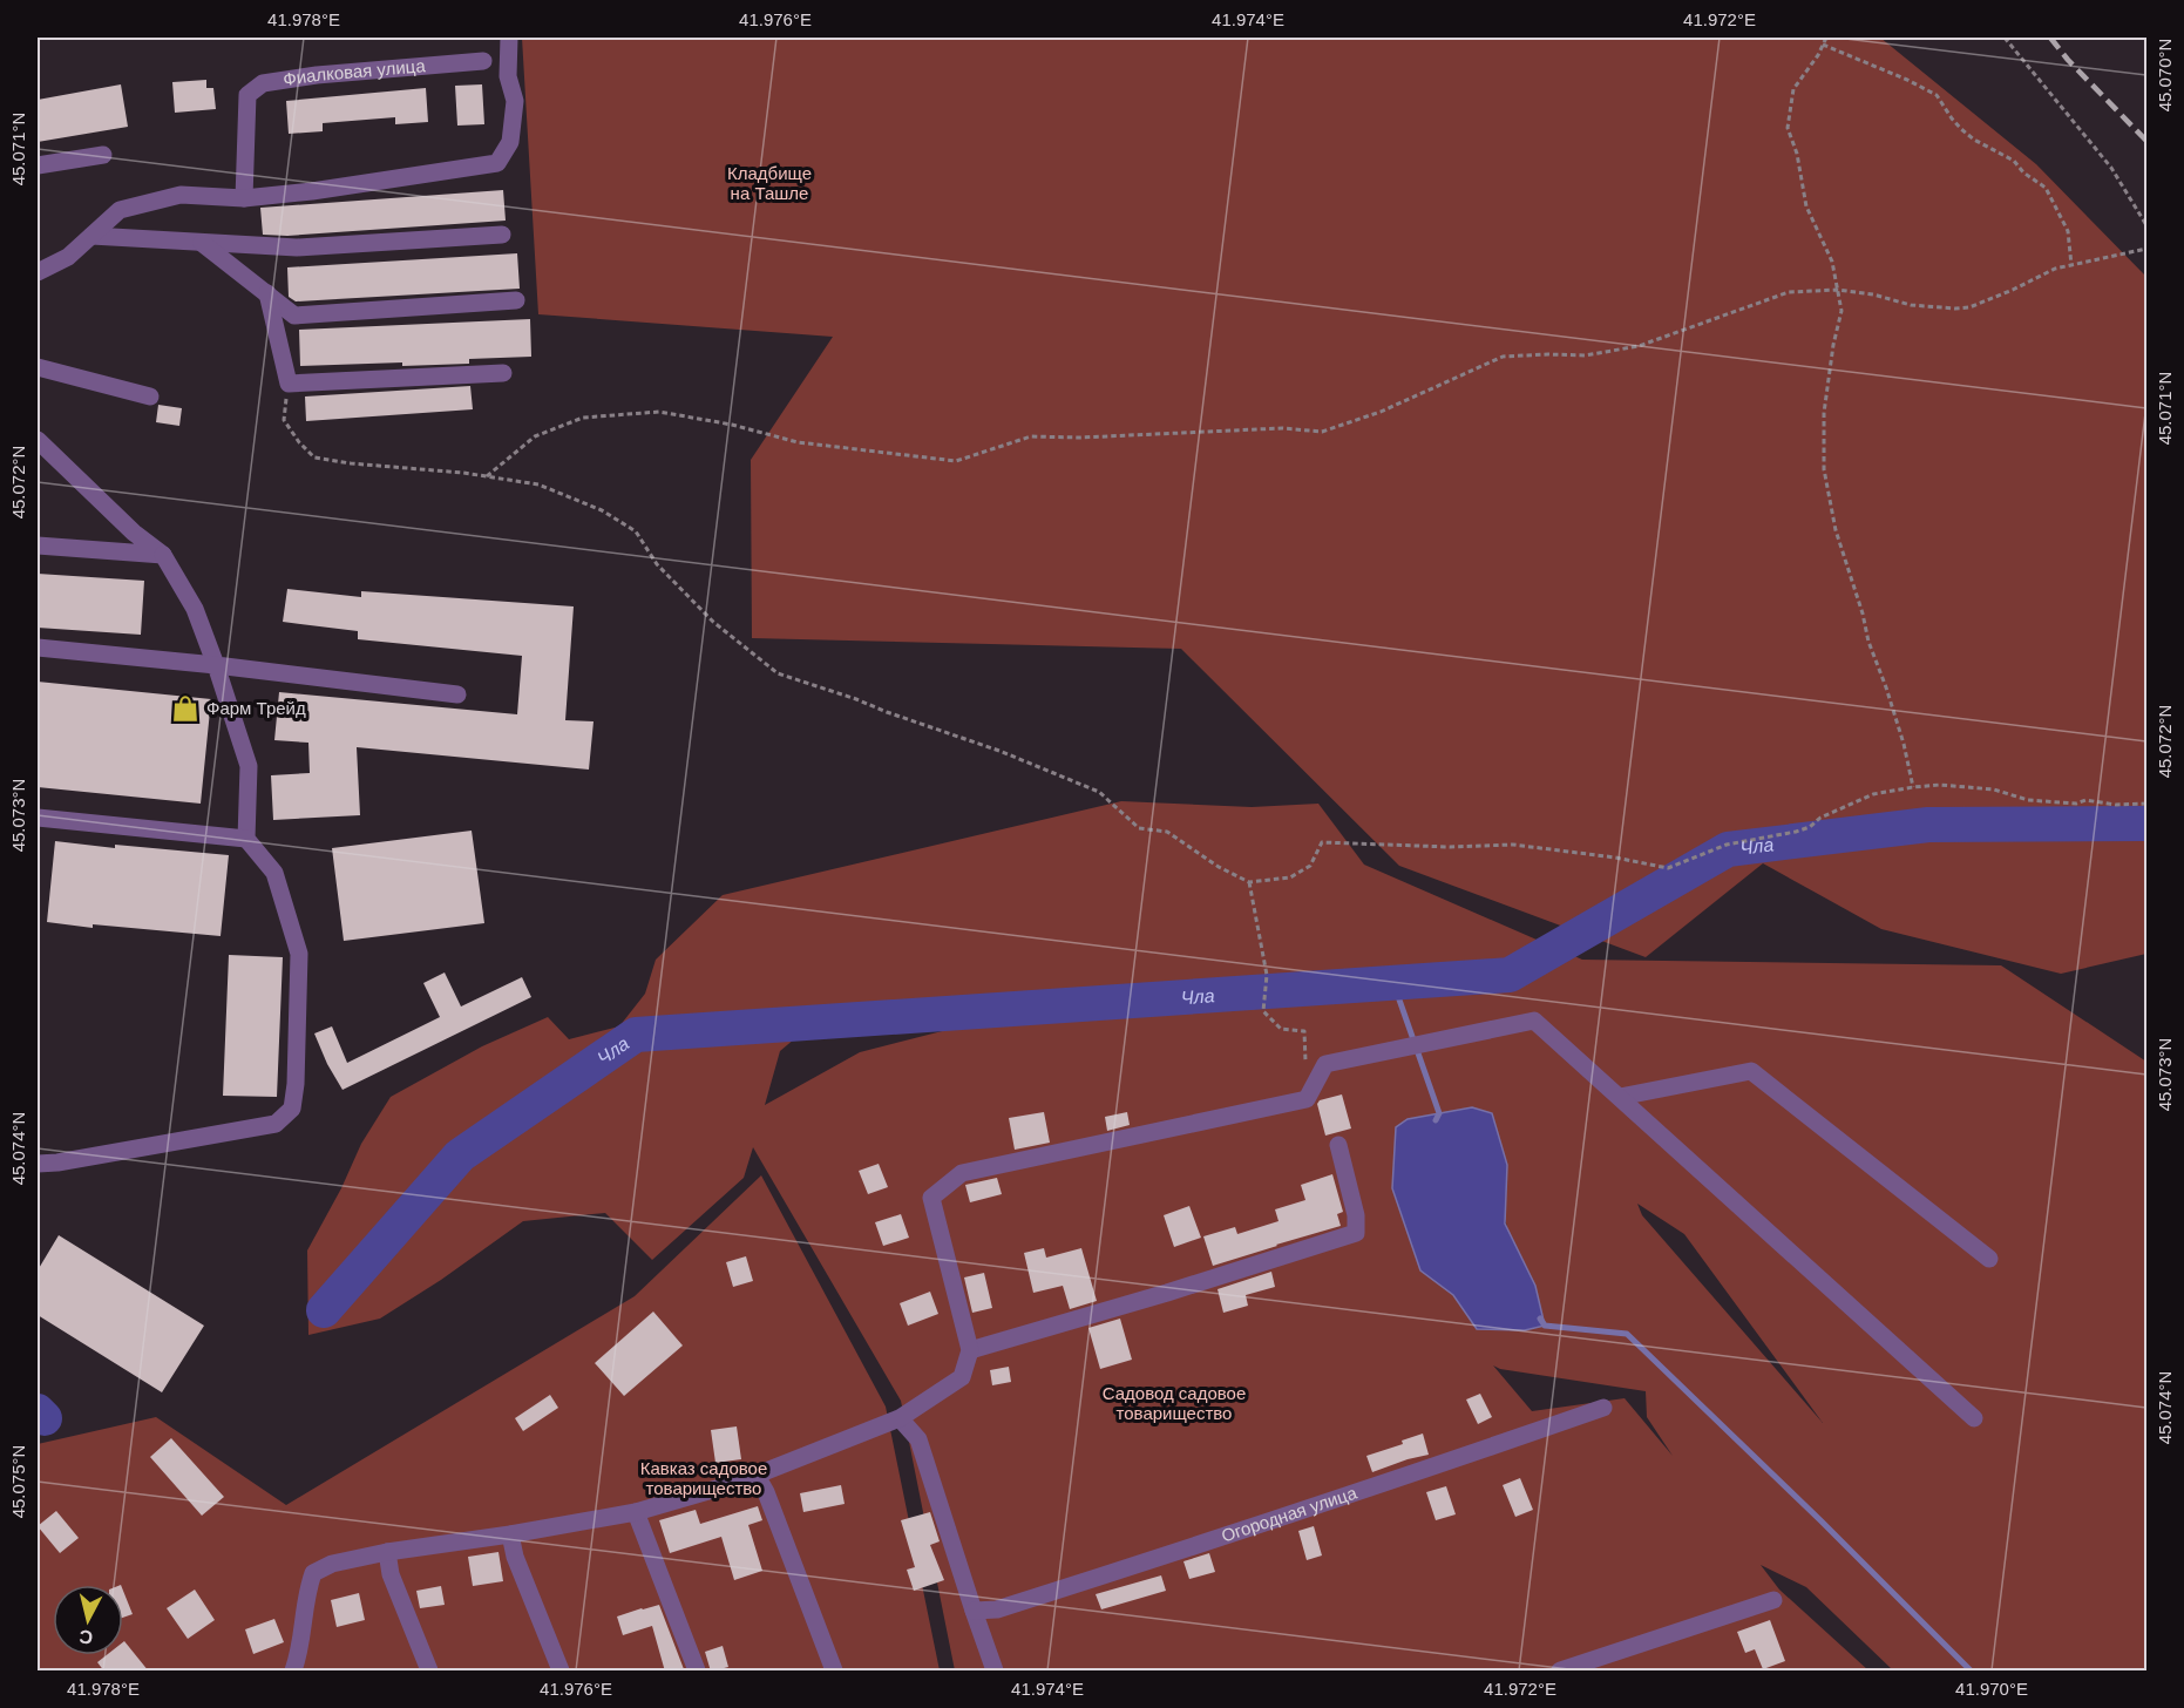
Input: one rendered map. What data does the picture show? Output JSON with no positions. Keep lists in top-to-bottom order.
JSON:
{
  "streets": {
    "street": ["Фиалковая улица", "Огородная улица"]
  },
  "water": ["Чла"],
  "parks": ["Кладбище на Ташле", "Садовод садовое товарищество", "Кавказ садовое товарищество"],
  "places": {
    "shop": ["Фарм Трейд"]
  },
  "north": "bottom",
  "coordinates": [
    "41.978°E",
    "41.976°E",
    "41.974°E",
    "41.972°E",
    "45.070°N",
    "45.071°N",
    "45.072°N",
    "45.073°N",
    "45.074°N",
    "45.075°N",
    "41.970°E"
  ]
}
